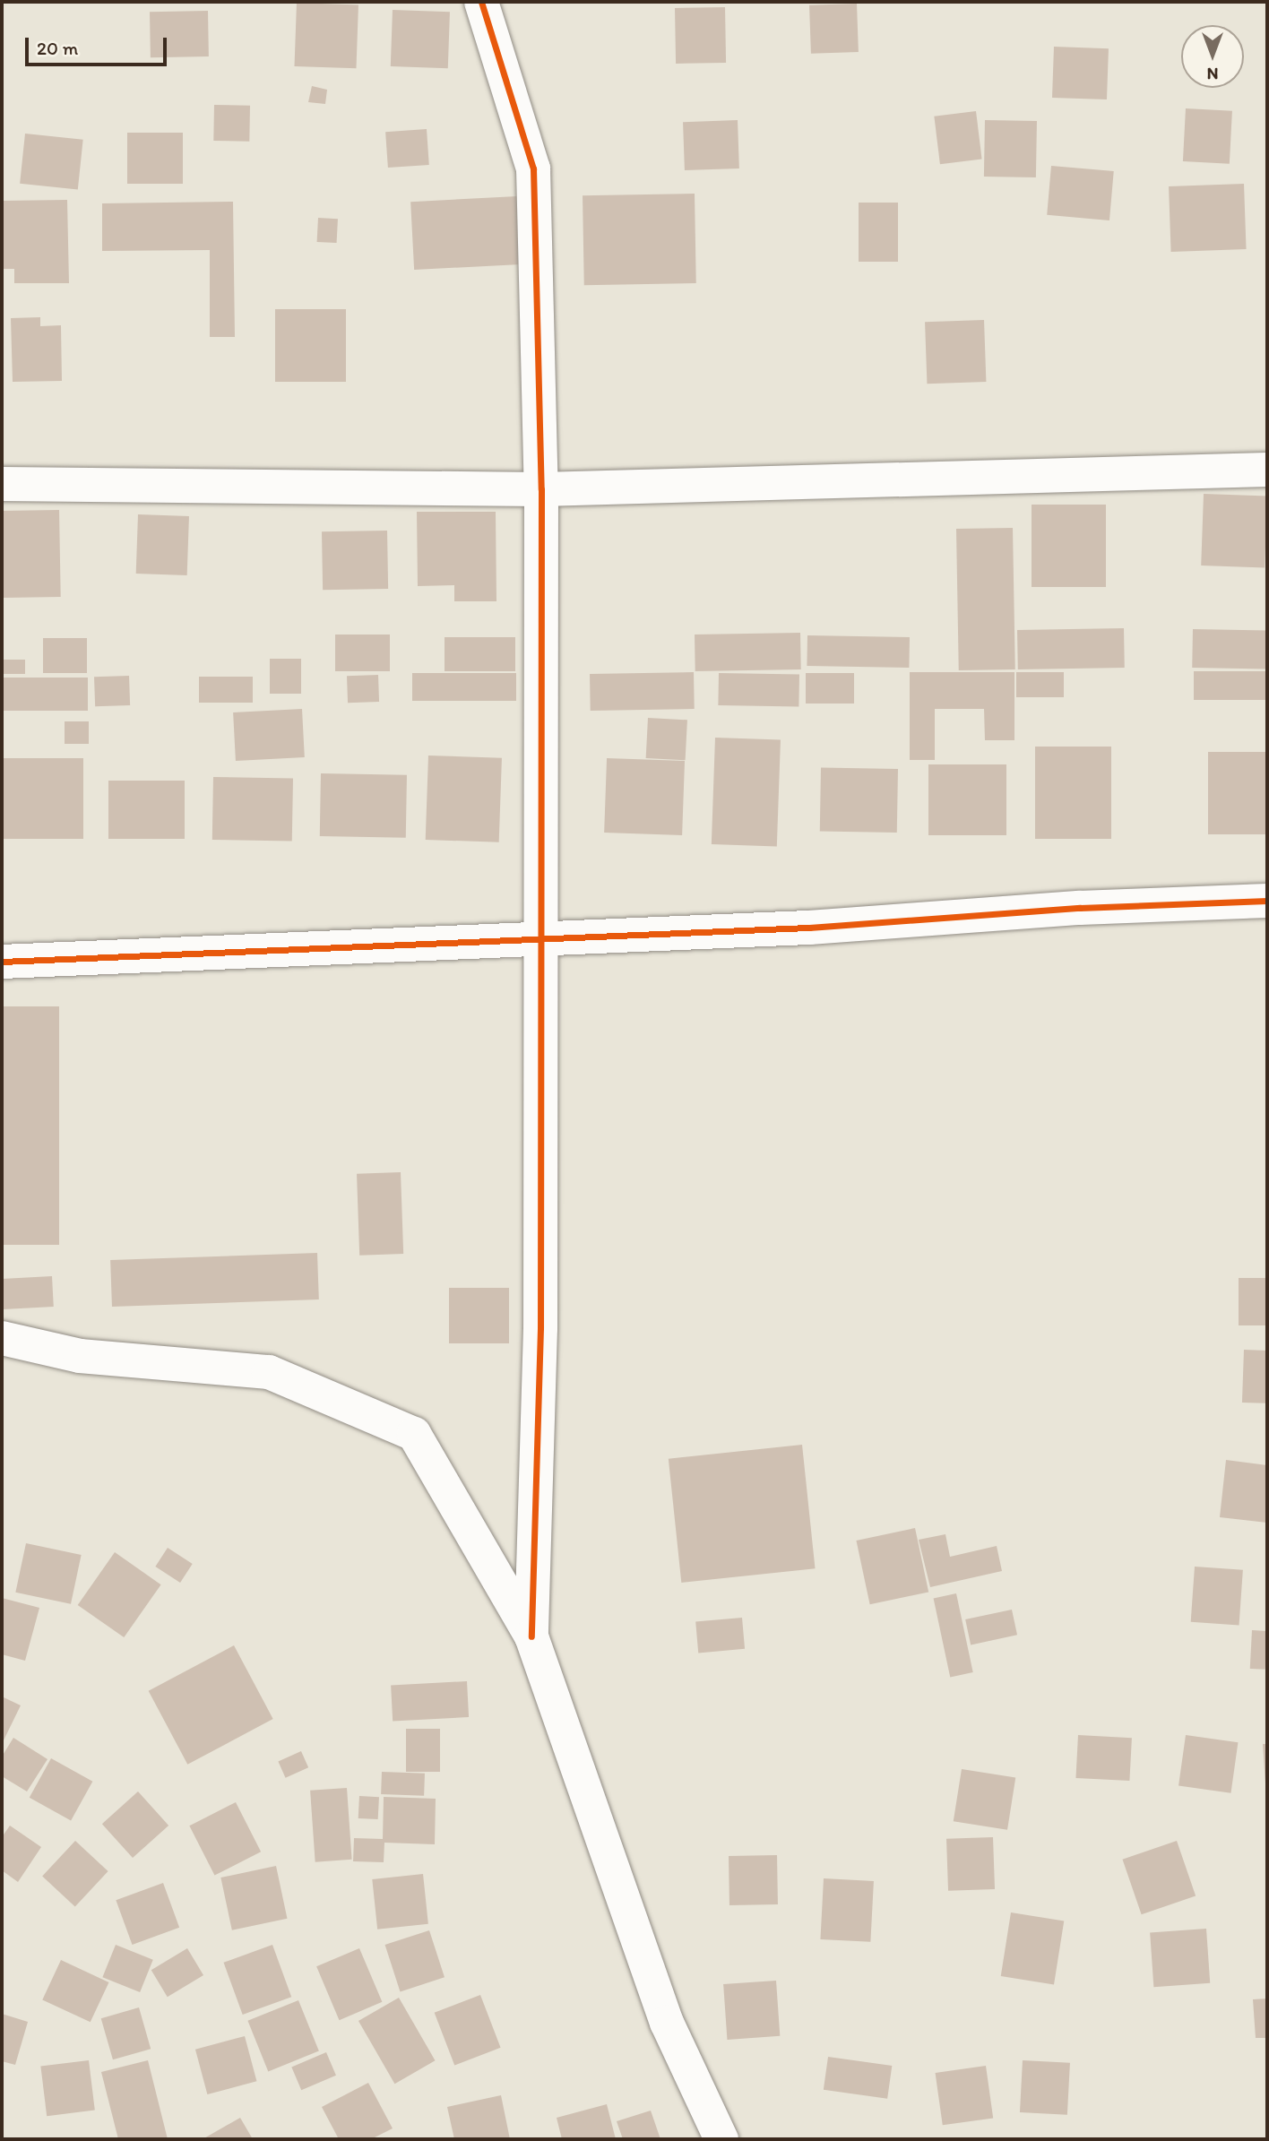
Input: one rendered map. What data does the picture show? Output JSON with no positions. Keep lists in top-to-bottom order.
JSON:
{
  "scale_bar": "20 m",
  "north": "bottom"
}
